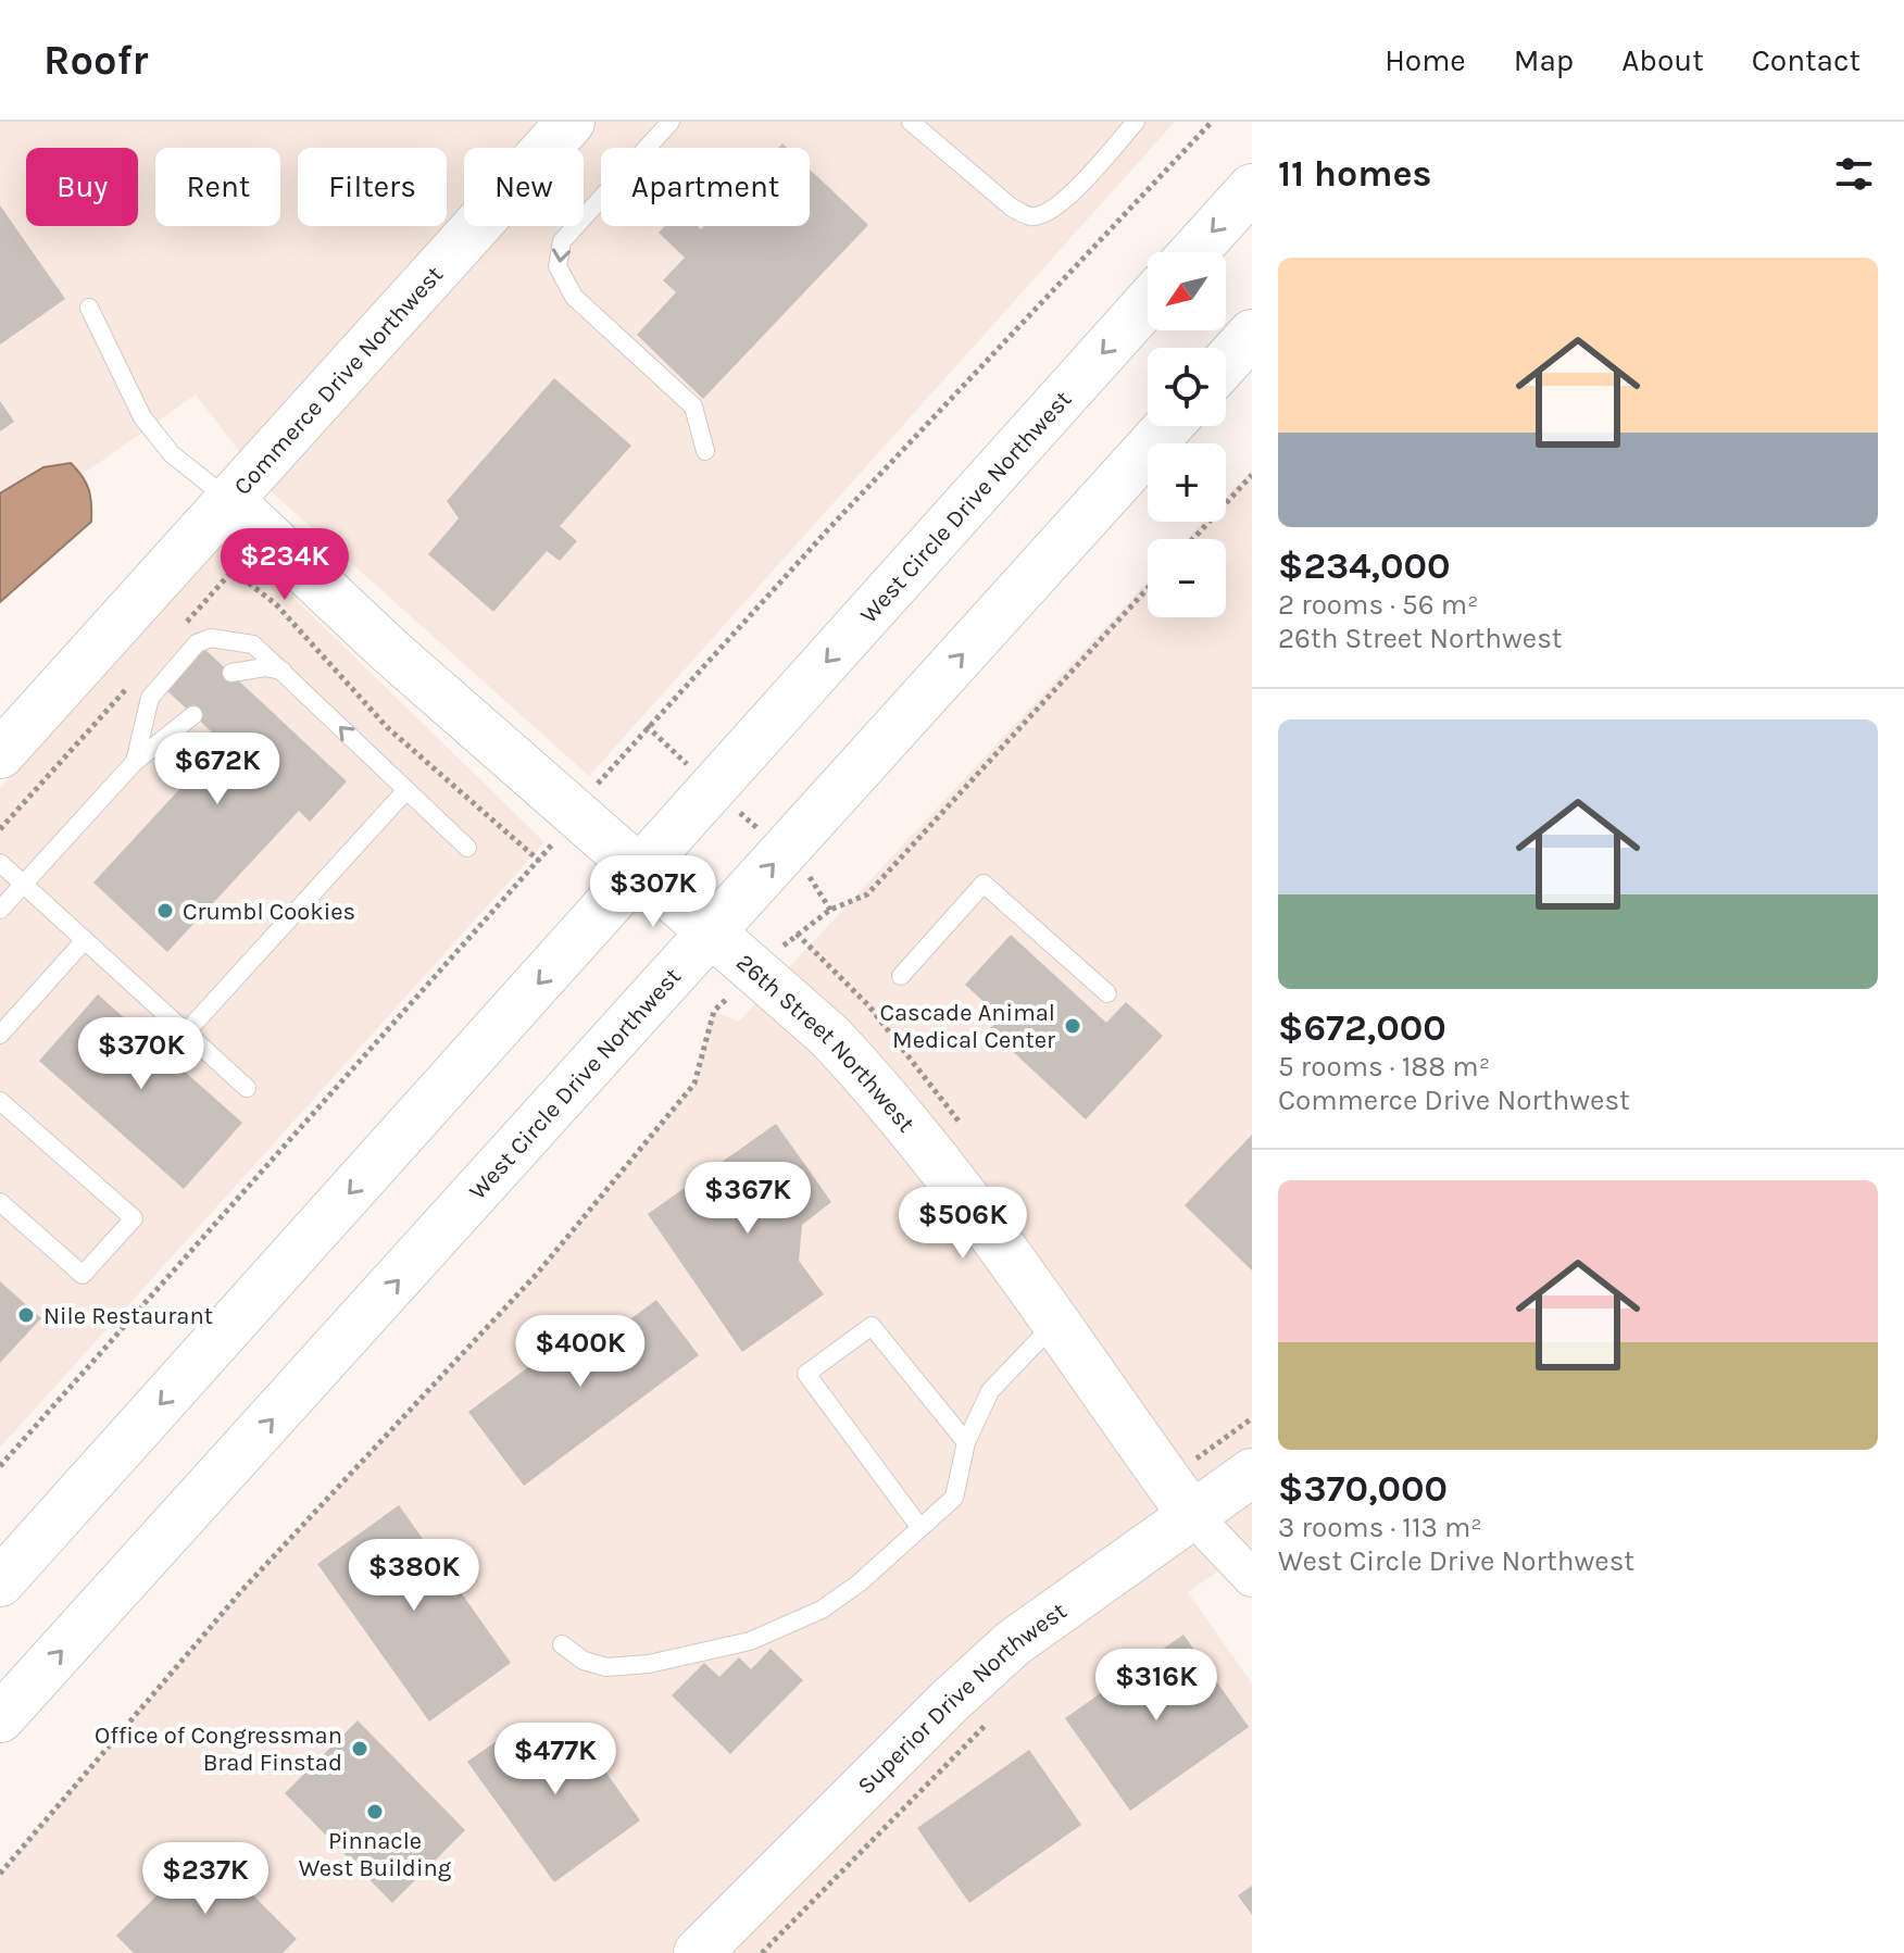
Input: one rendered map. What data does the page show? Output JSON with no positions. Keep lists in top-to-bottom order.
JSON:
{
  "streets": {
    "main road": [
      "Commerce Drive Northwest",
      "West Circle Drive Northwest",
      "26th Street Northwest",
      "Superior Drive Northwest"
    ]
  },
  "crossings": [
    ["Commerce Drive Northwest", "26th Street Northwest"],
    ["West Circle Drive Northwest", "26th Street Northwest"],
    ["26th Street Northwest", "Superior Drive Northwest"]
  ],
  "places": [
    "Crumbl Cookies",
    "Cascade Animal Medical Center",
    "Nile Restaurant",
    "Office of Congressman Brad Finstad",
    "Pinnacle West Building"
  ],
  "north": "bottom left",
  "page": {
    "header": "Roofr",
    "nav": [
      "Home",
      "Map",
      "About",
      "Contact"
    ],
    "heading": "11 homes",
    "chip": [
      "Buy",
      "Rent",
      "Filters",
      "New",
      "Apartment"
    ],
    "list": [
      {
        "name": "$234,000",
        "note": "2 rooms · 56 m² · 26th Street Northwest"
      },
      {
        "name": "$672,000",
        "note": "5 rooms · 188 m² · Commerce Drive Northwest"
      },
      {
        "name": "$370,000",
        "note": "3 rooms · 113 m² · West Circle Drive Northwest"
      }
    ],
    "map_buttons": ["+", "−"],
    "price": [
      "$234K",
      "$672K",
      "$307K",
      "$370K",
      "$367K",
      "$506K",
      "$400K",
      "$380K",
      "$316K",
      "$477K",
      "$237K"
    ]
  }
}
